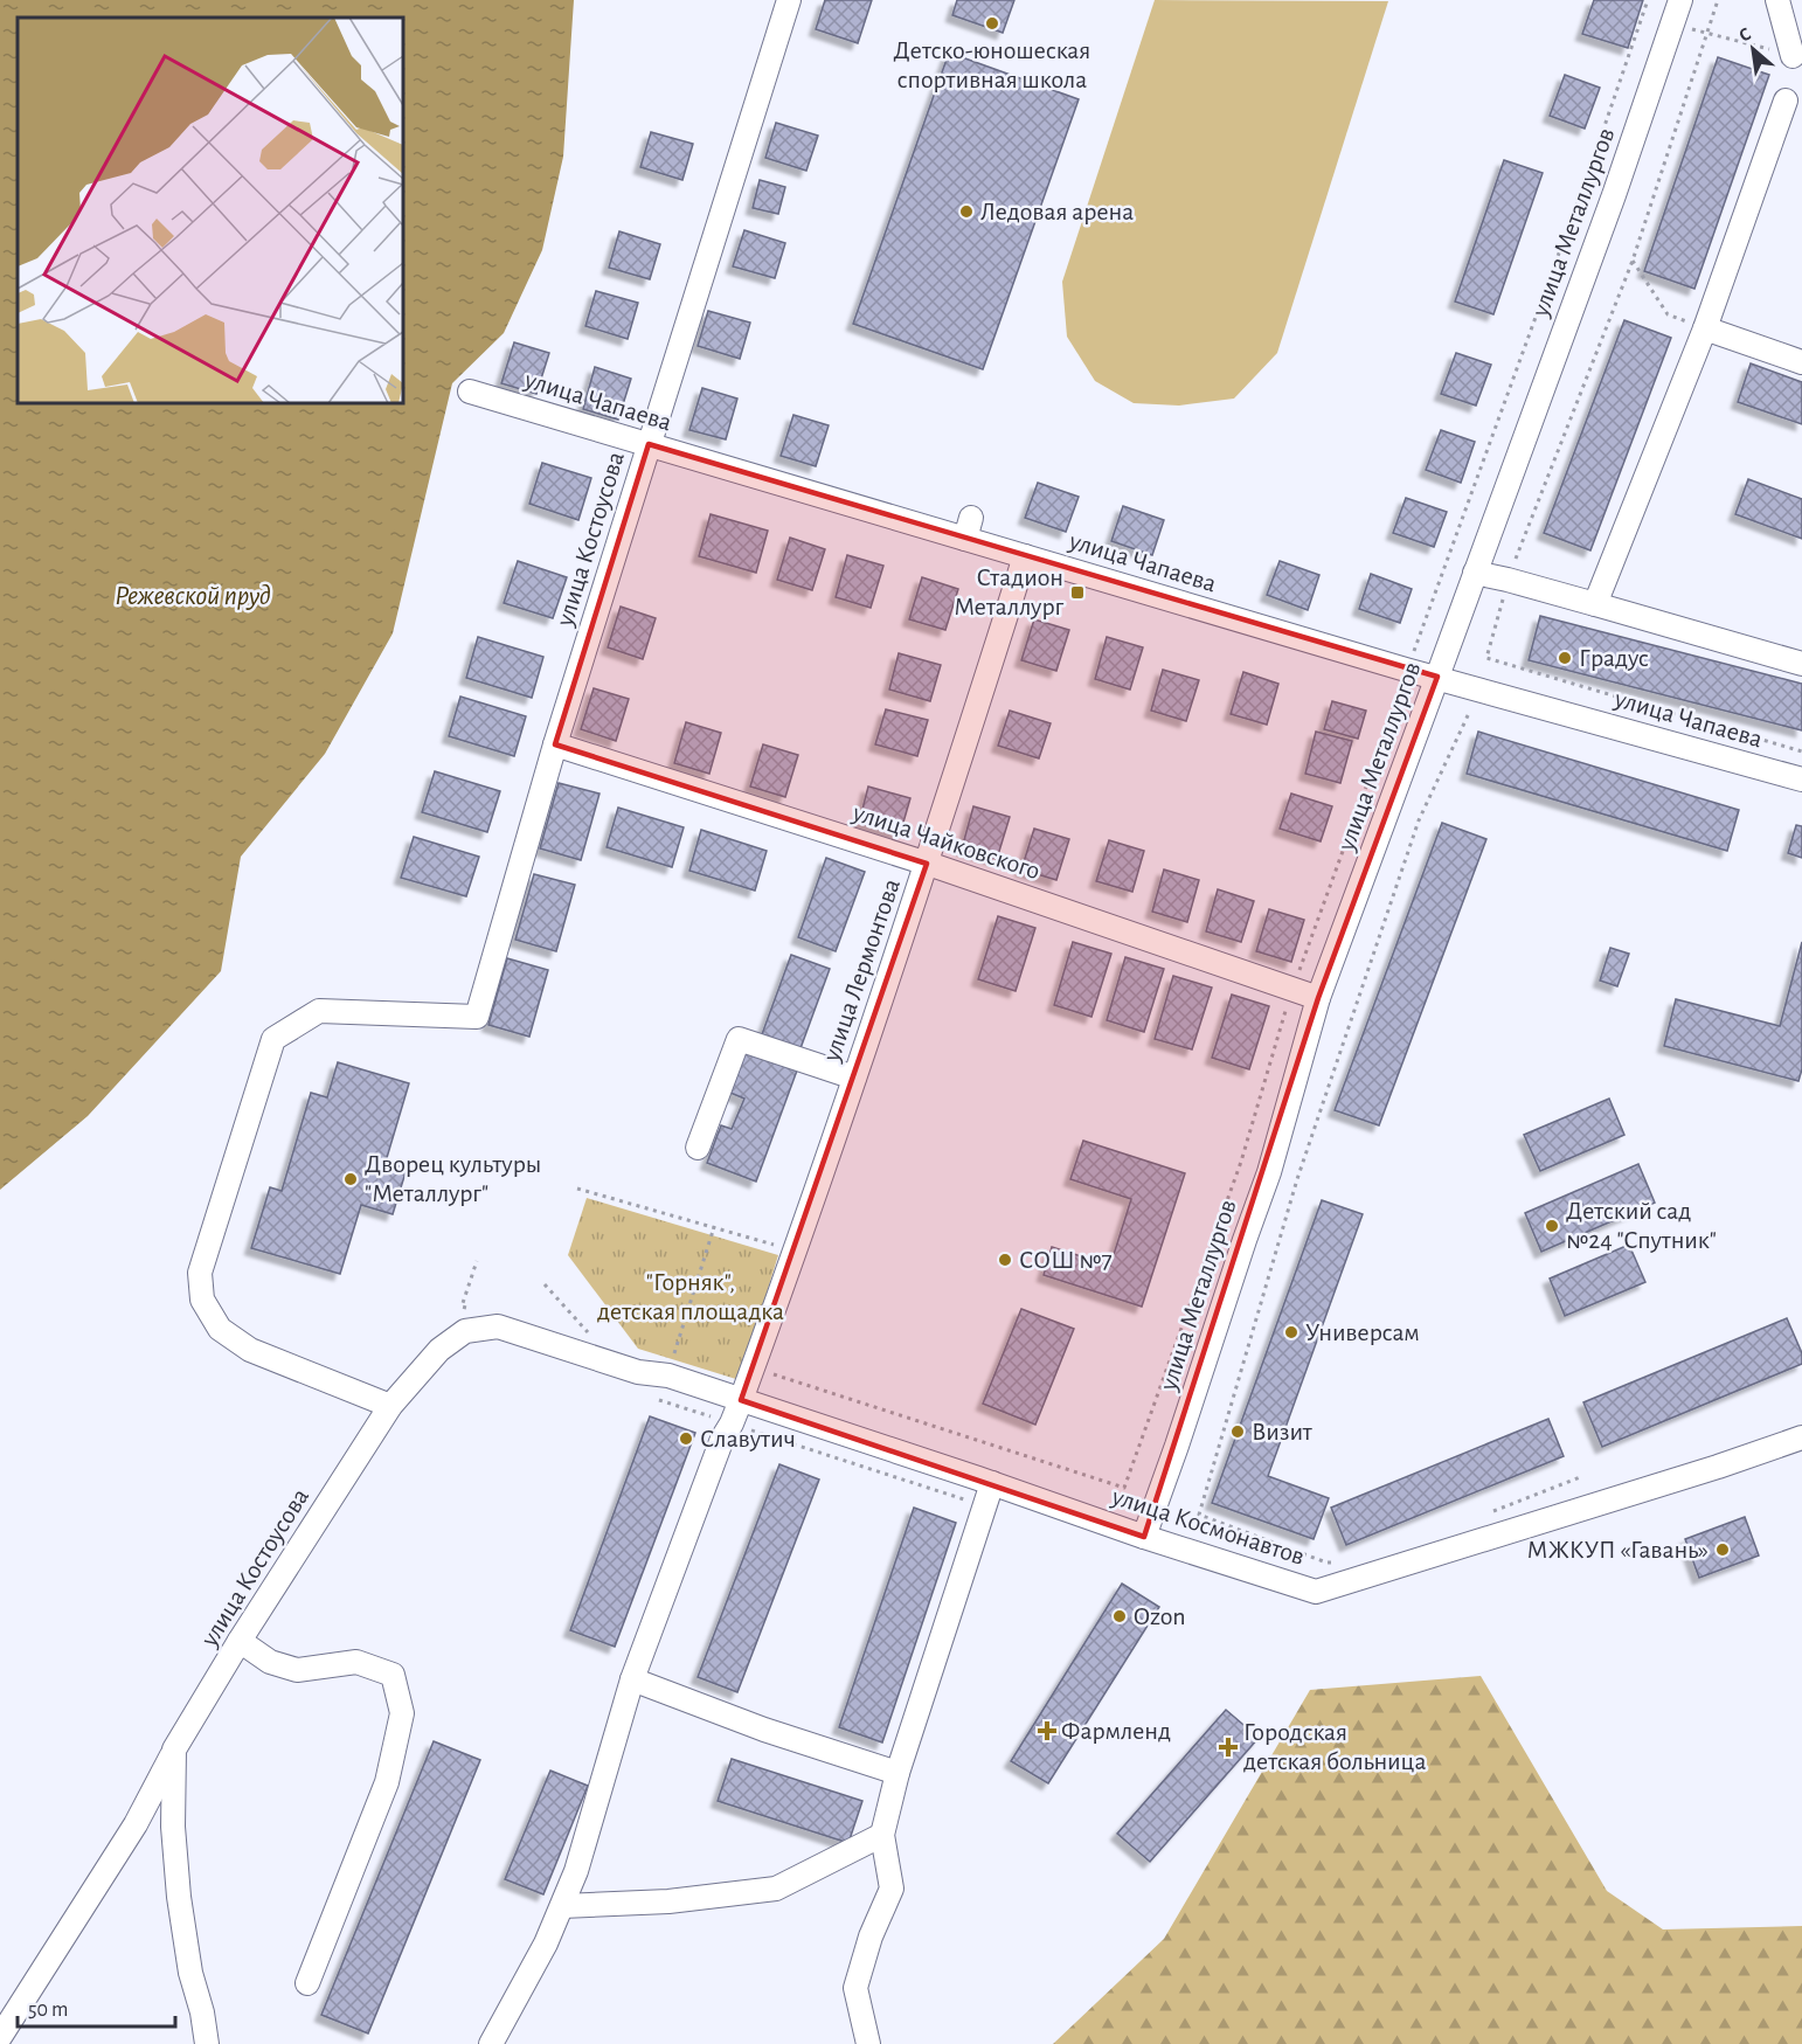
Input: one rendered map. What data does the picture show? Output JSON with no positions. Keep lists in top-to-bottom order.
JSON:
{
  "streets": {
    "street": [
      "улица Металлургов",
      "улица Чапаева",
      "улица Костоусова",
      "улица Чайковского",
      "улица Лермонтова",
      "улица Космонавтов"
    ]
  },
  "crossings": [
    ["улица Металлургов", "улица Чапаева"],
    ["улица Металлургов", "улица Чайковского"],
    ["улица Металлургов", "улица Космонавтов"],
    ["улица Чапаева", "улица Костоусова"],
    ["улица Чапаева", "улица Лермонтова"],
    ["улица Костоусова", "улица Чайковского"],
    ["улица Костоусова", "улица Космонавтов"],
    ["улица Чайковского", "улица Лермонтова"],
    ["улица Лермонтова", "улица Космонавтов"]
  ],
  "water": ["Режевской пруд"],
  "parks": ["\"Горняк\", детская площадка"],
  "places": {
    "other": [
      "Детско-юношеская спортивная школа",
      "Ледовая арена",
      "Градус",
      "Дворец культуры \"Металлург\"",
      "Детский сад №24 \"Спутник\"",
      "СОШ №7",
      "Универсам",
      "Визит",
      "Славутич",
      "МЖКУП «Гавань»",
      "Ozon"
    ],
    "transit": ["Стадион Металлург"],
    "health": ["Фармленд", "Городская детская больница"]
  },
  "scale_bar": "50 m",
  "north": "top left"
}
